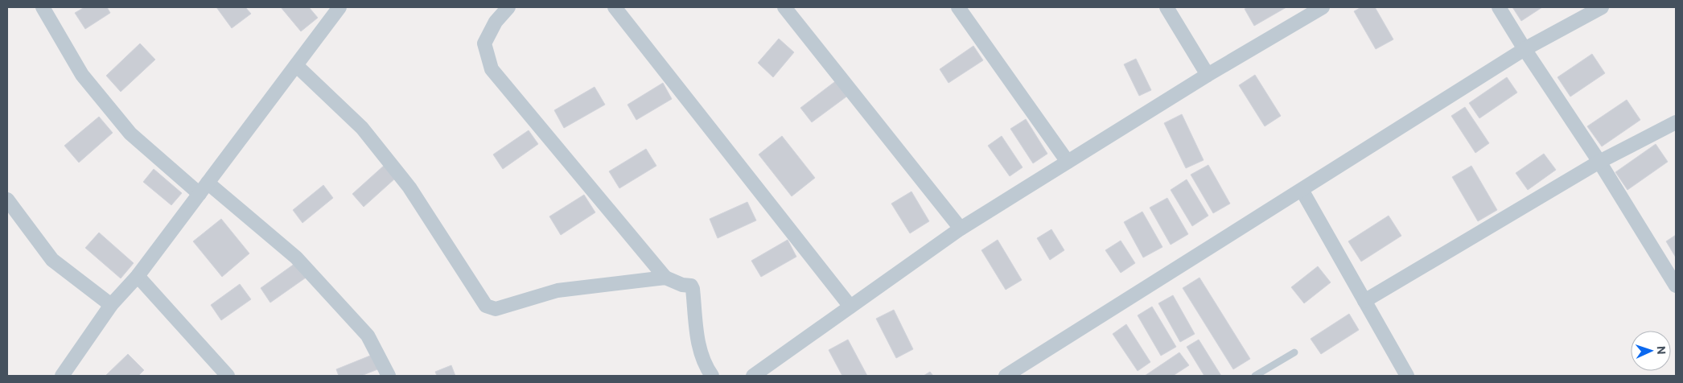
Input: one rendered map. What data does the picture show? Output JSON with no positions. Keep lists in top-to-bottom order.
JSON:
{
  "north": "right"
}
